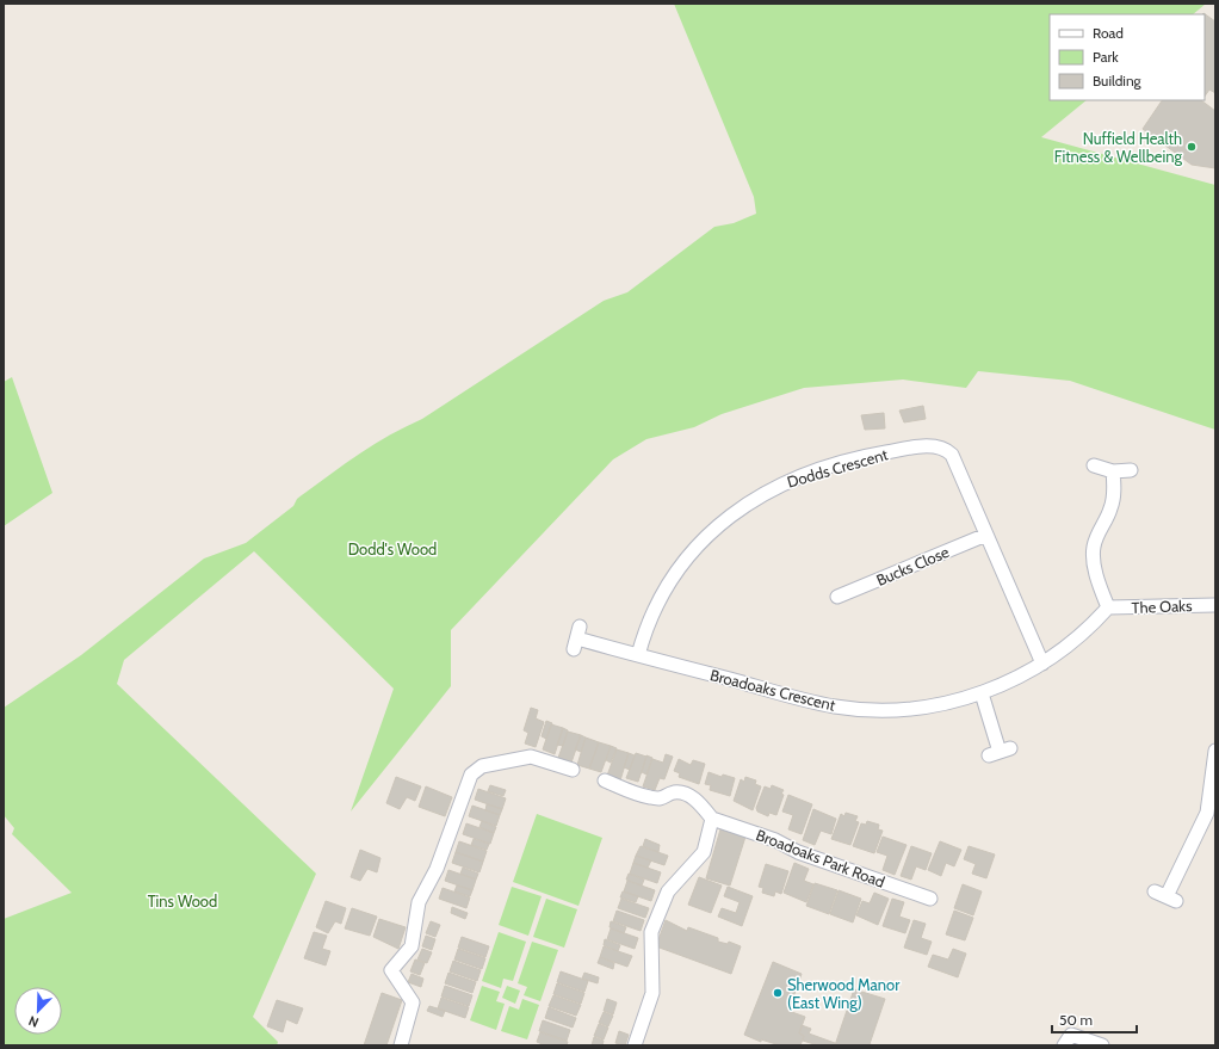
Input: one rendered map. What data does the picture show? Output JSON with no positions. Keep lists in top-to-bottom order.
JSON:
{
  "streets": {
    "street": [
      "Dodds Crescent",
      "Bucks Close",
      "The Oaks",
      "Broadoaks Crescent",
      "Broadoaks Park Road"
    ]
  },
  "crossings": [
    ["Dodds Crescent", "Bucks Close"],
    ["Dodds Crescent", "Broadoaks Crescent"],
    ["The Oaks", "Broadoaks Crescent"]
  ],
  "parks": ["Dodd's Wood", "Tins Wood"],
  "places": ["Nuffield Health Fitness & Wellbeing", "Sherwood Manor (East Wing)"],
  "legend": ["Road", "Park", "Building"],
  "scale_bar": "50 m",
  "north": "bottom left"
}
